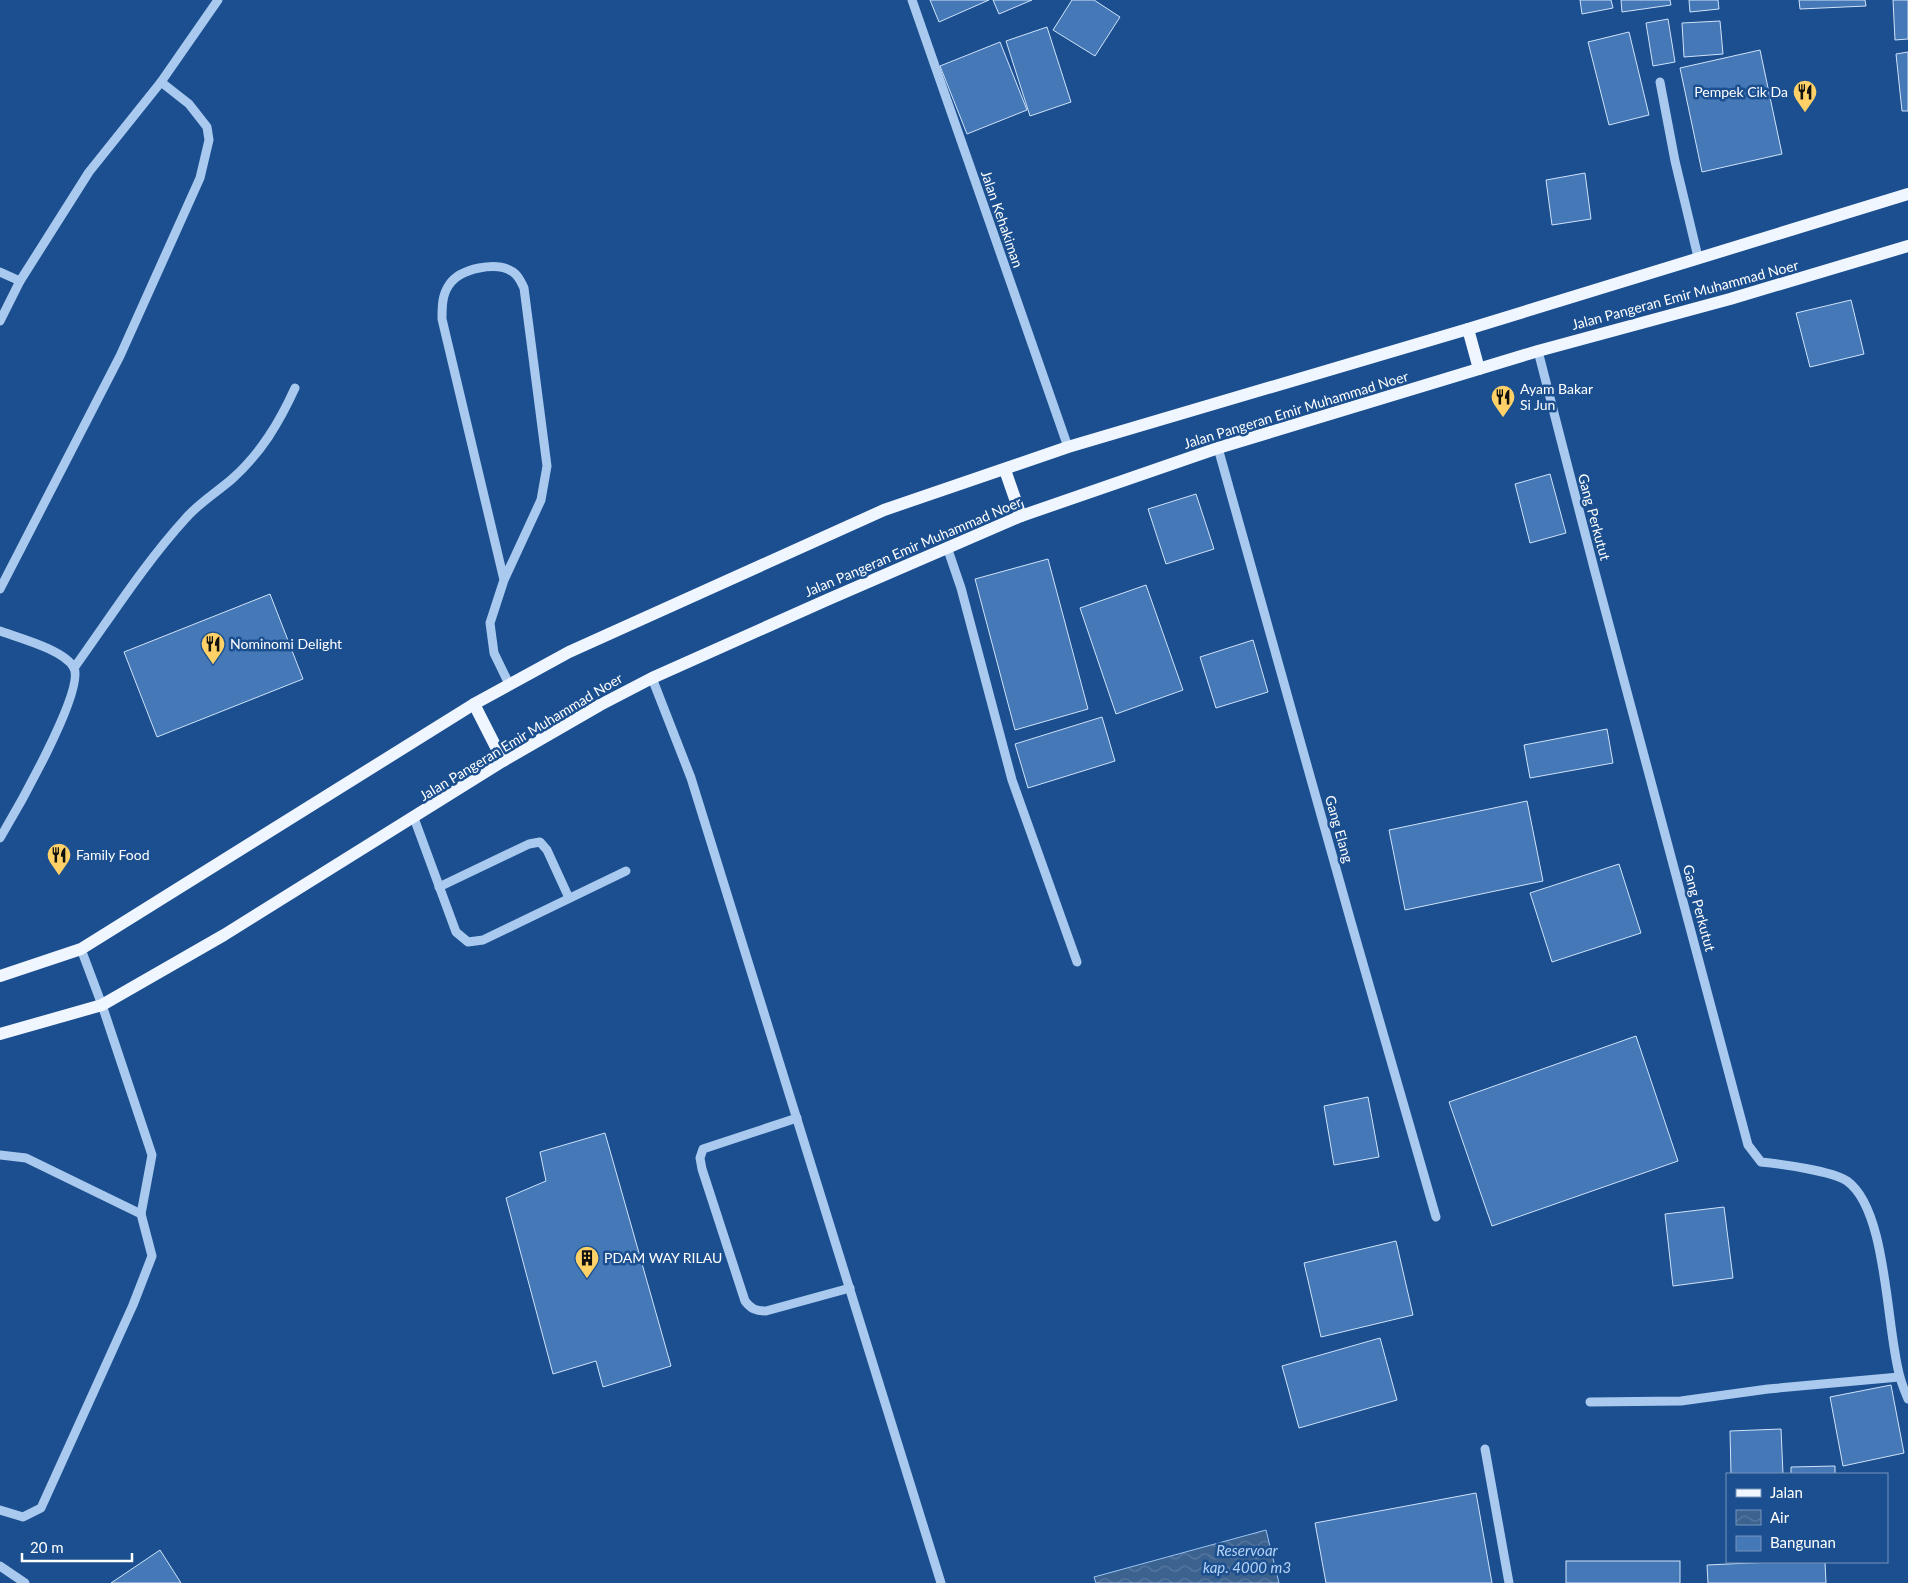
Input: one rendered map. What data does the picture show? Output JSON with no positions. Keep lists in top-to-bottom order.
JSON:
{
  "streets": {
    "main road": ["Jalan Pangeran Emir Muhammad Noer"],
    "street": ["Jalan Kehakiman", "Gang Perkutut", "Gang Elang"]
  },
  "crossings": [
    ["Jalan Kehakiman", "Jalan Pangeran Emir Muhammad Noer"],
    ["Jalan Pangeran Emir Muhammad Noer", "Gang Perkutut"],
    ["Jalan Pangeran Emir Muhammad Noer", "Gang Elang"]
  ],
  "water": ["Reservoar kap. 4000 m3"],
  "places": {
    "restaurant": [
      "Pempek Cik Da",
      "Ayam Bakar Si Jun",
      "Nominomi Delight",
      "Family Food"
    ],
    "building": ["PDAM WAY RILAU"]
  },
  "legend": ["Jalan", "Air", "Bangunan"],
  "scale_bar": "20 m"
}
